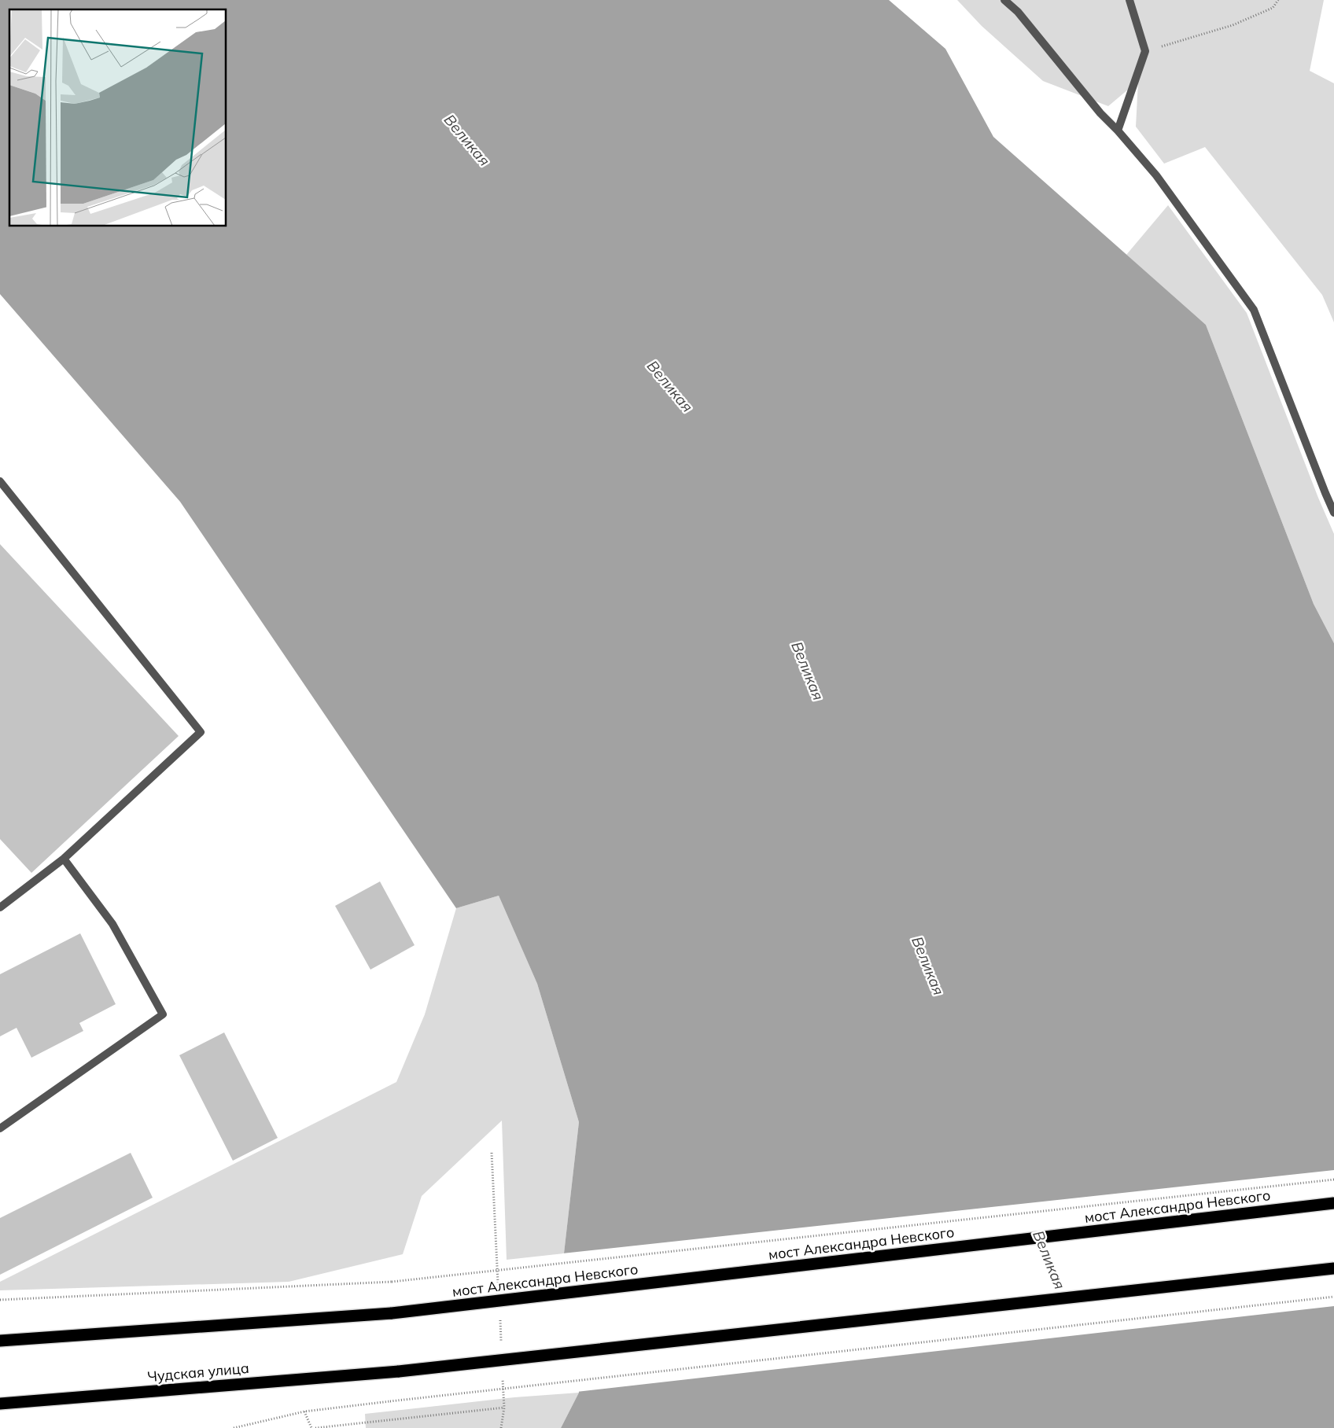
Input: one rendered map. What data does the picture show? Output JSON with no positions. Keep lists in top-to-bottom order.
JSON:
{
  "streets": {
    "highway": ["мост Александра Невского", "Чудская улица"]
  },
  "water": ["Великая"]
}
